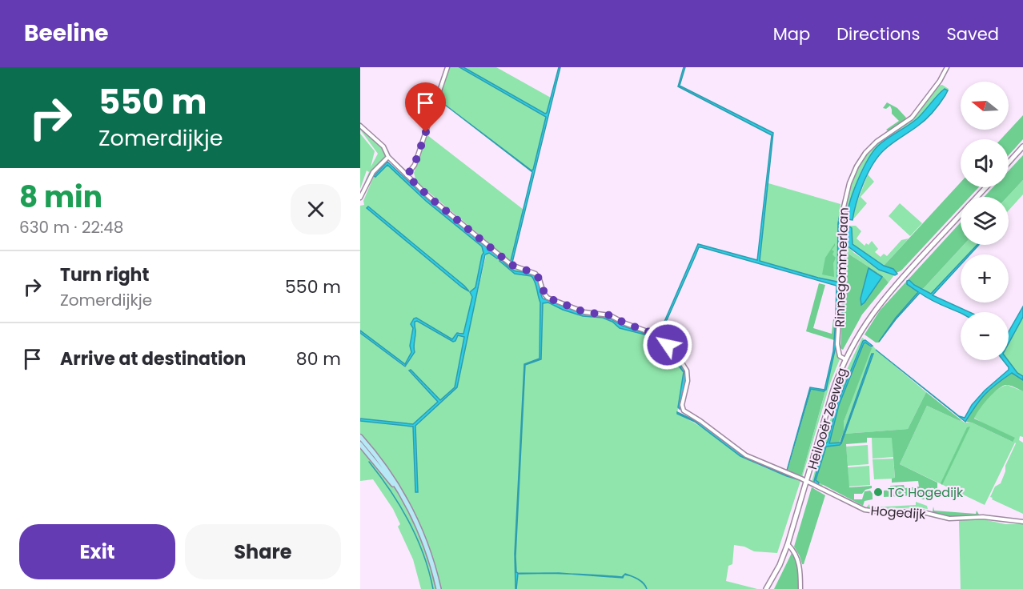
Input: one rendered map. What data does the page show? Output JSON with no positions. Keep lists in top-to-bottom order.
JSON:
{
  "streets": {
    "street": ["Rinnegommerlaan", "Heilooër Zeeweg", "Hogedijk"]
  },
  "crossings": [
    ["Rinnegommerlaan", "Heilooër Zeeweg"],
    ["Heilooër Zeeweg", "Hogedijk"]
  ],
  "places": ["TC Hogedijk"],
  "north": "left",
  "page": {
    "header": "Beeline",
    "nav": ["Map", "Directions", "Saved"],
    "turn": ["550 m", "Zomerdijkje"],
    "map_buttons": ["+", "−"],
    "heading": ["8 min", "630 m · 22:48"],
    "list": [
      {
        "name": "Turn right",
        "note": "Zomerdijkje",
        "value": "550 m"
      },
      {
        "name": "Arrive at destination",
        "value": "80 m"
      }
    ],
    "buttons": ["Exit", "Share"]
  }
}
